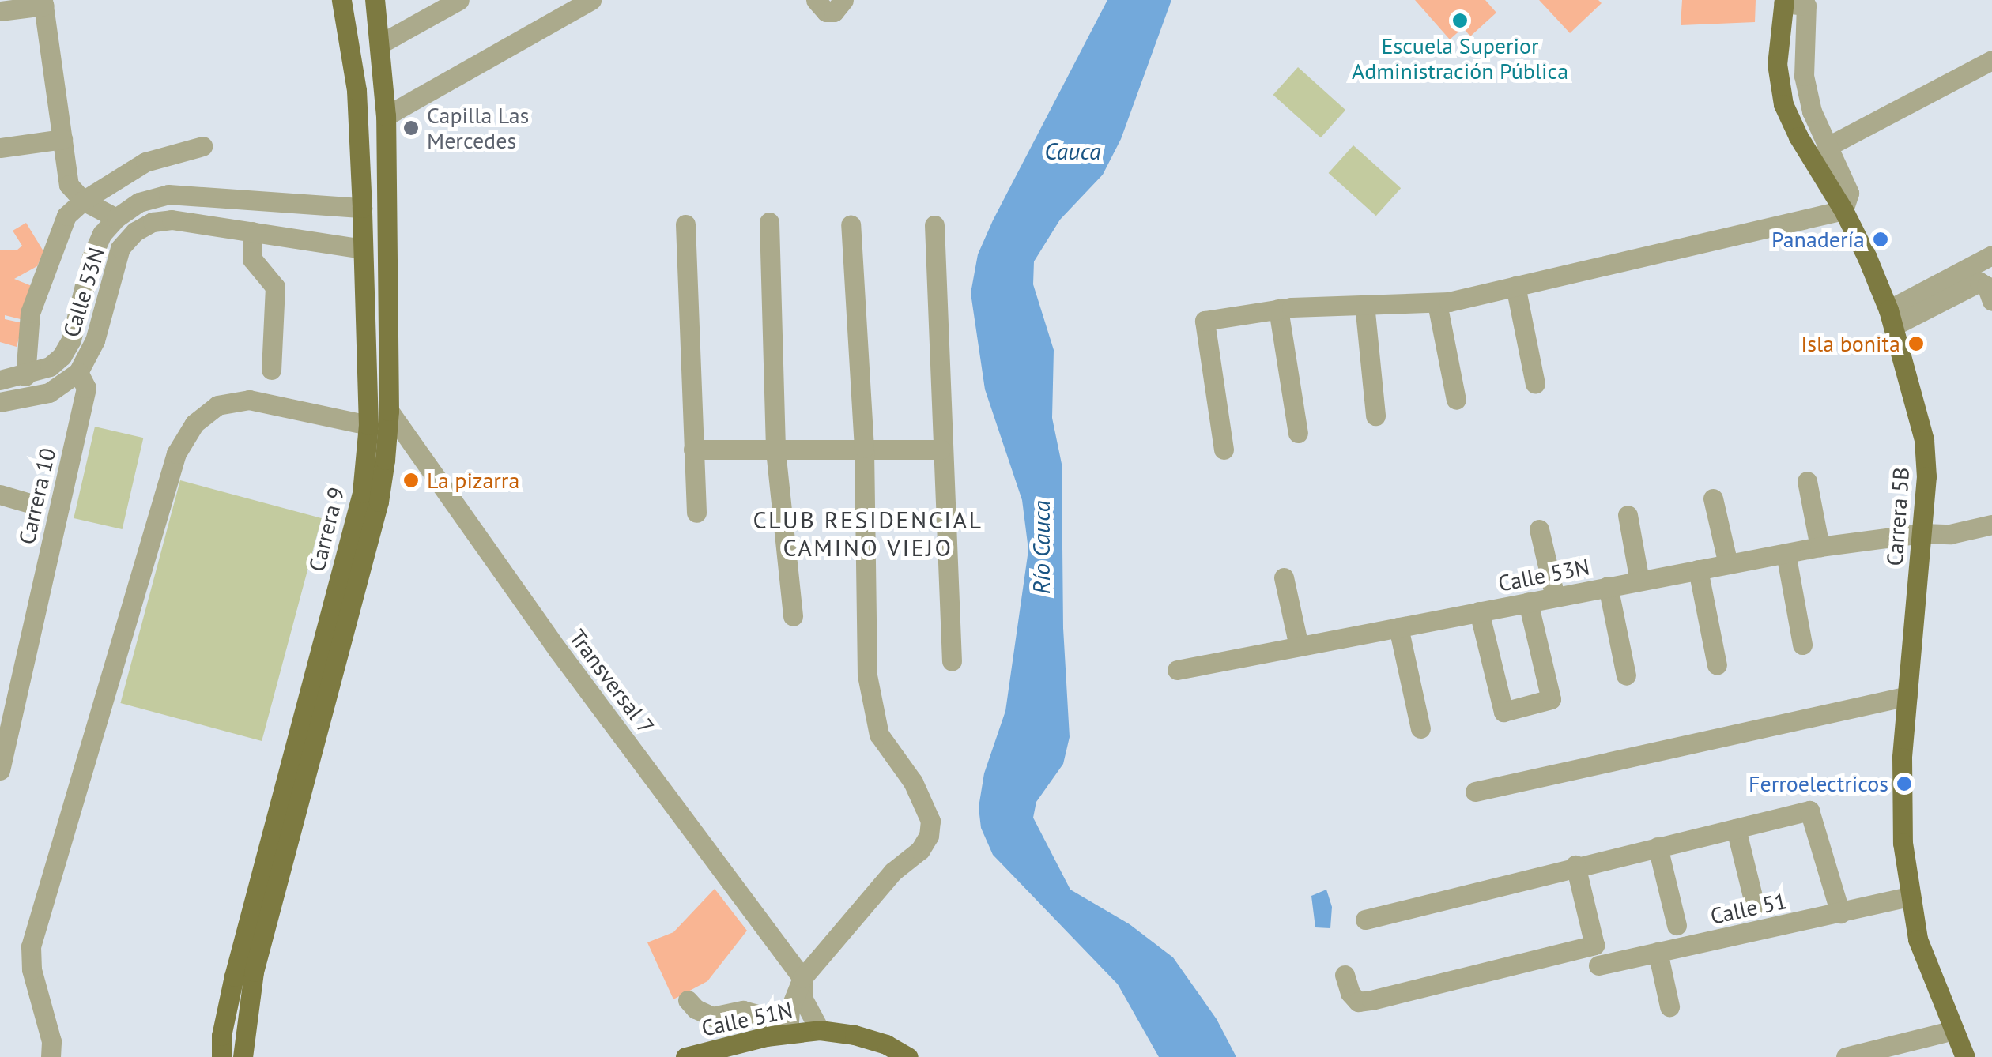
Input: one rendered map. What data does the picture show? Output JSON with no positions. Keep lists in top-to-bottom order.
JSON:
{
  "streets": {
    "main road": ["Carrera 5B", "Carrera 9", "Calle 51N"],
    "street": [
      "Calle 53N",
      "Carrera 10",
      "Transversal 7",
      "Calle 51"
    ]
  },
  "crossings": [
    ["Calle 53N", "Carrera 10"],
    ["Calle 53N", "Carrera 5B"],
    ["Calle 53N", "Carrera 9"],
    ["Carrera 5B", "Calle 51"],
    ["Carrera 9", "Transversal 7"]
  ],
  "districts": ["CLUB RESIDENCIAL CAMINO VIEJO"],
  "water": ["Cauca", "Río Cauca"],
  "places": [
    "Escuela Superior Administración Pública",
    "Capilla Las Mercedes",
    "Panadería",
    "Isla bonita",
    "La pizarra",
    "Ferroelectricos"
  ]
}
